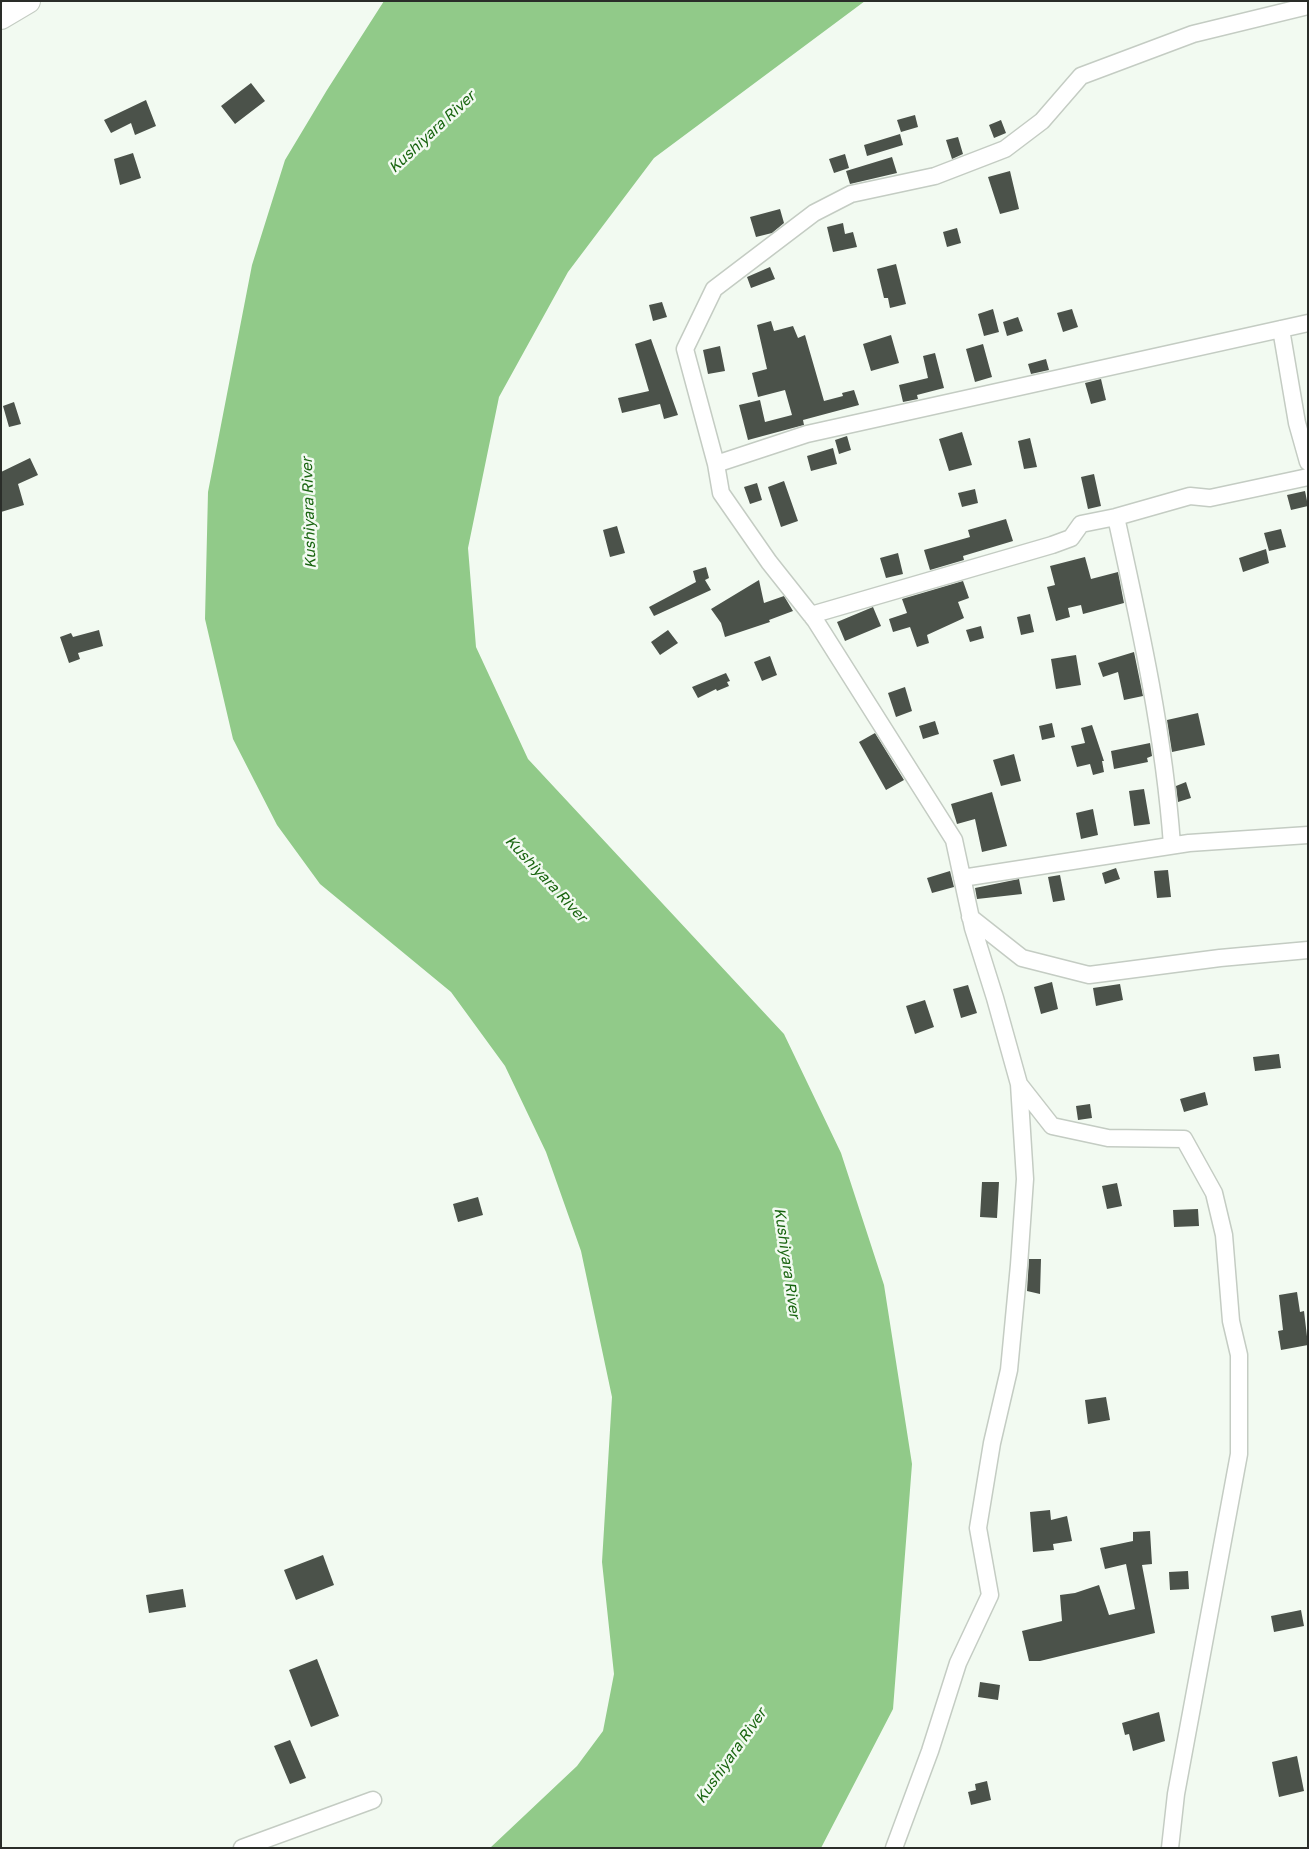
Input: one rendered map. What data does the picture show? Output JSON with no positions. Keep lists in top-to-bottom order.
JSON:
{
  "water": ["Kushiyara River"]
}
